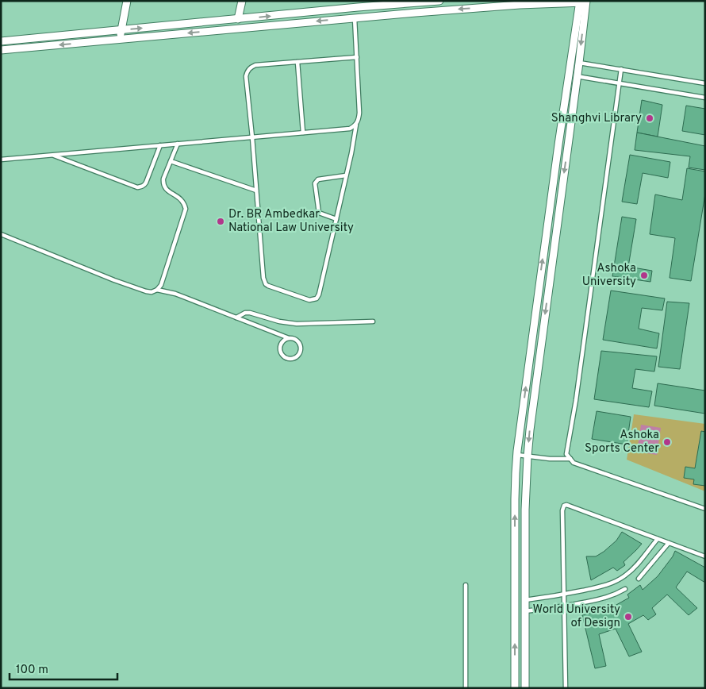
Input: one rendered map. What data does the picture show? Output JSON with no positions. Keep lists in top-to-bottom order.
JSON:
{
  "places": [
    "Shanghvi Library",
    "Dr. BR Ambedkar National Law University",
    "Ashoka University",
    "Ashoka Sports Center",
    "World University of Design"
  ],
  "scale_bar": "100 m"
}
